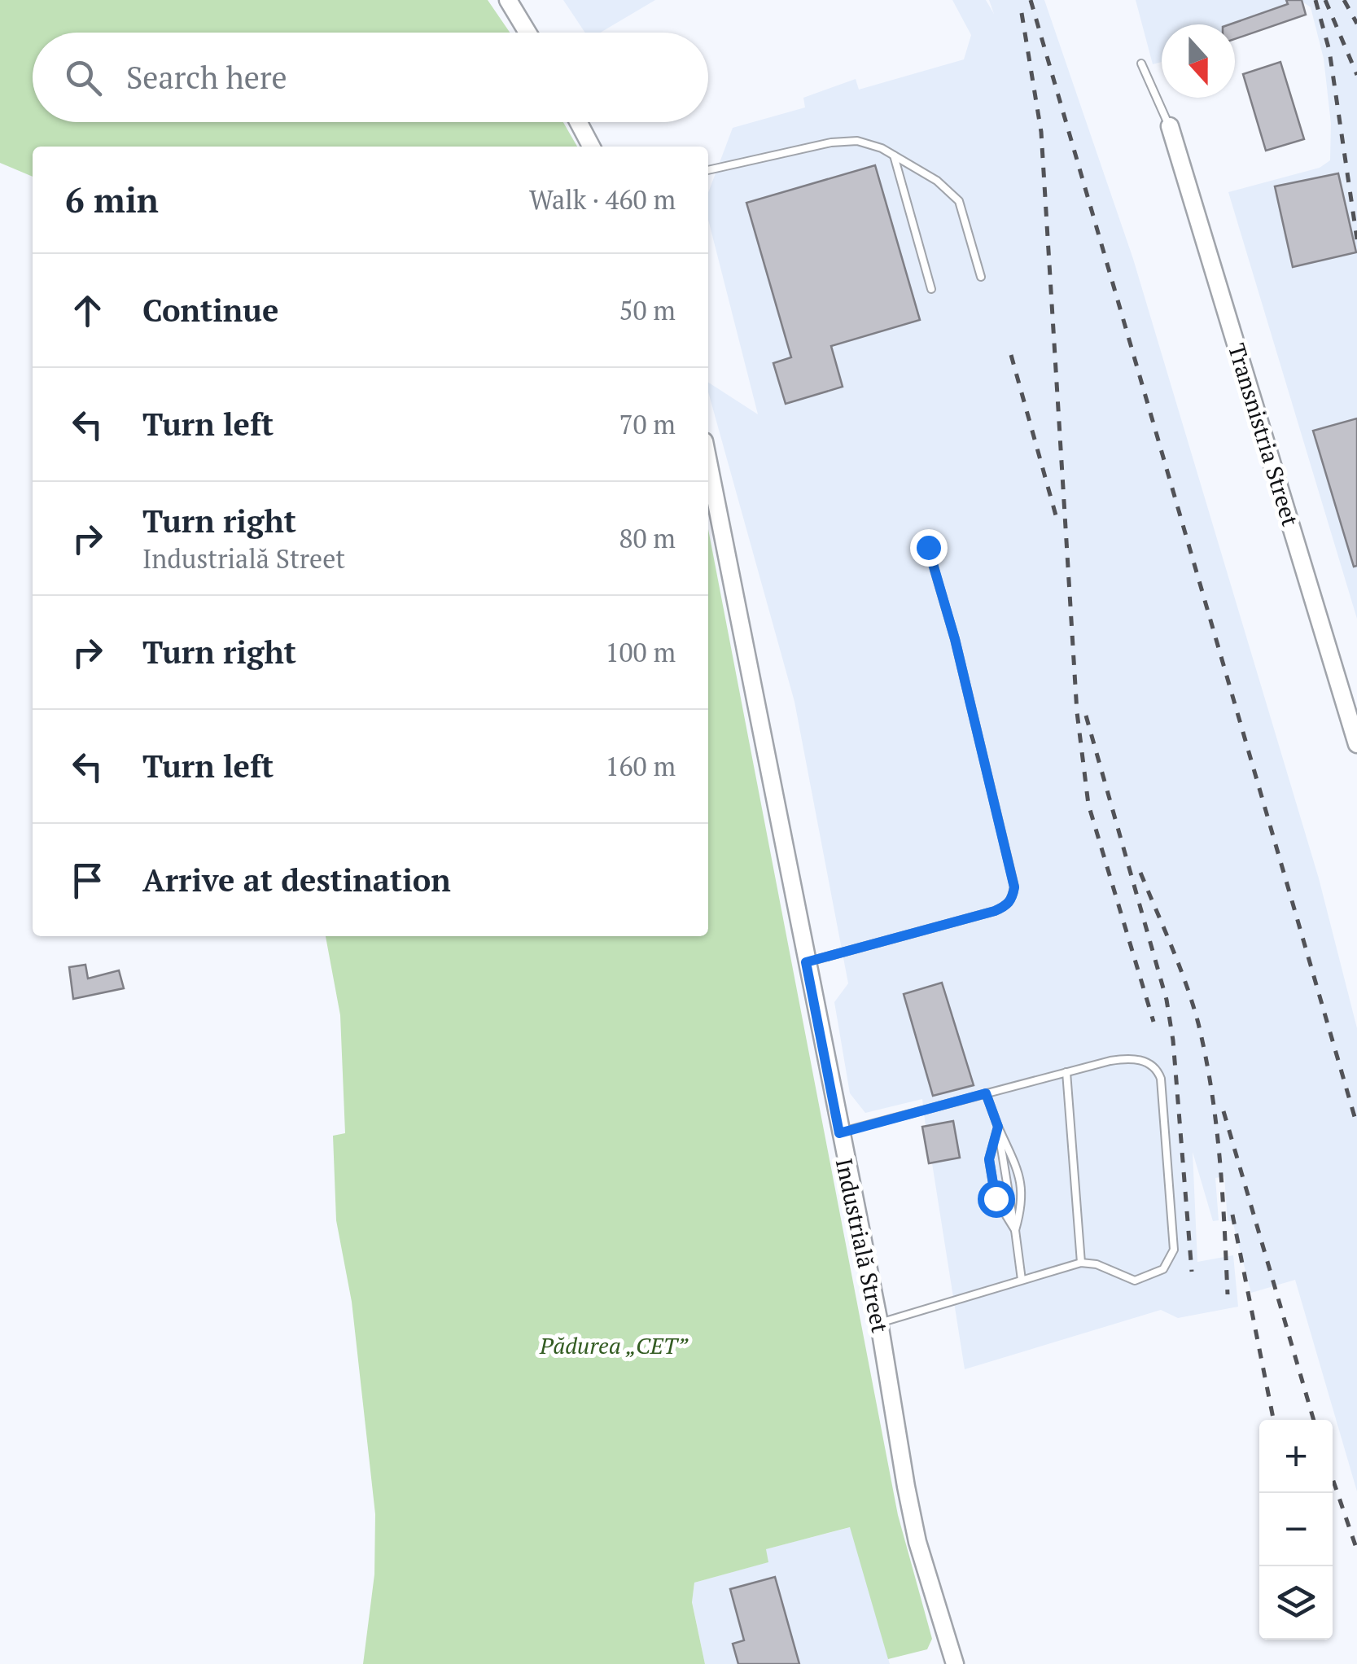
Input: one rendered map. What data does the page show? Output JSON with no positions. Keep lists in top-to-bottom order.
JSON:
{
  "streets": {
    "street": ["Transnistria Street", "Industrială Street"]
  },
  "parks": ["Pădurea „CET”"],
  "north": "bottom",
  "page": {
    "search": "Search here",
    "heading": ["6 min", "Walk · 460 m"],
    "list": [
      ["Continue", "50 m"],
      ["Turn left", "70 m"],
      ["Turn right", "Industrială Street", "80 m"],
      ["Turn right", "100 m"],
      ["Turn left", "160 m"],
      "Arrive at destination"
    ],
    "map_buttons": ["+", "−"]
  }
}
